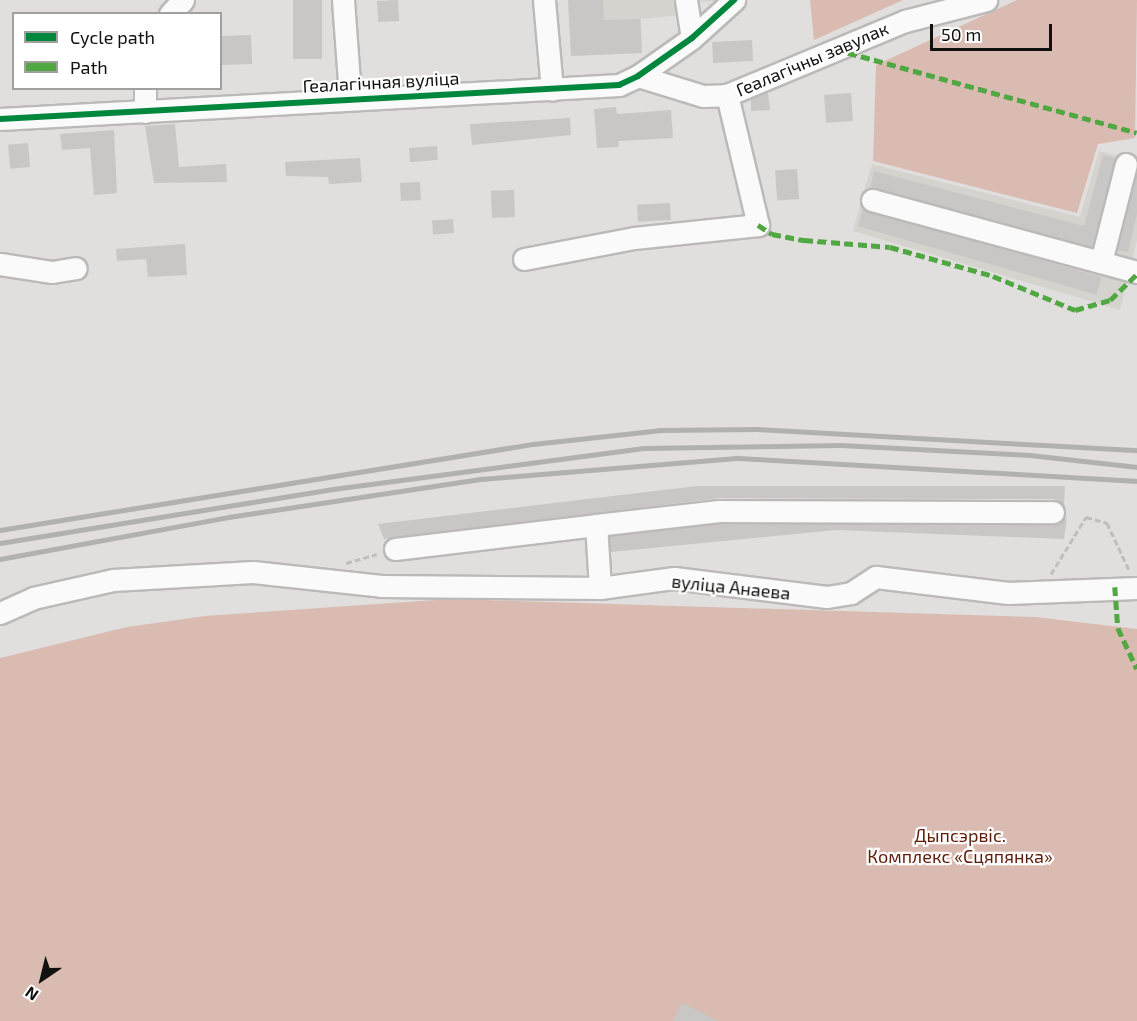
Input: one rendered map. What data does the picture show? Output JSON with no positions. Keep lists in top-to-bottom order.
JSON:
{
  "streets": {
    "street": ["Геалагічны завулак", "Геалагічная вуліца", "вуліца Анаева"]
  },
  "crossings": [
    ["Геалагічны завулак", "Геалагічная вуліца"]
  ],
  "parks": ["Дыпсэрвіс. Комплекс «Сцяпянка»"],
  "legend": ["Cycle path", "Path"],
  "scale_bar": "50 m",
  "north": "bottom left"
}
